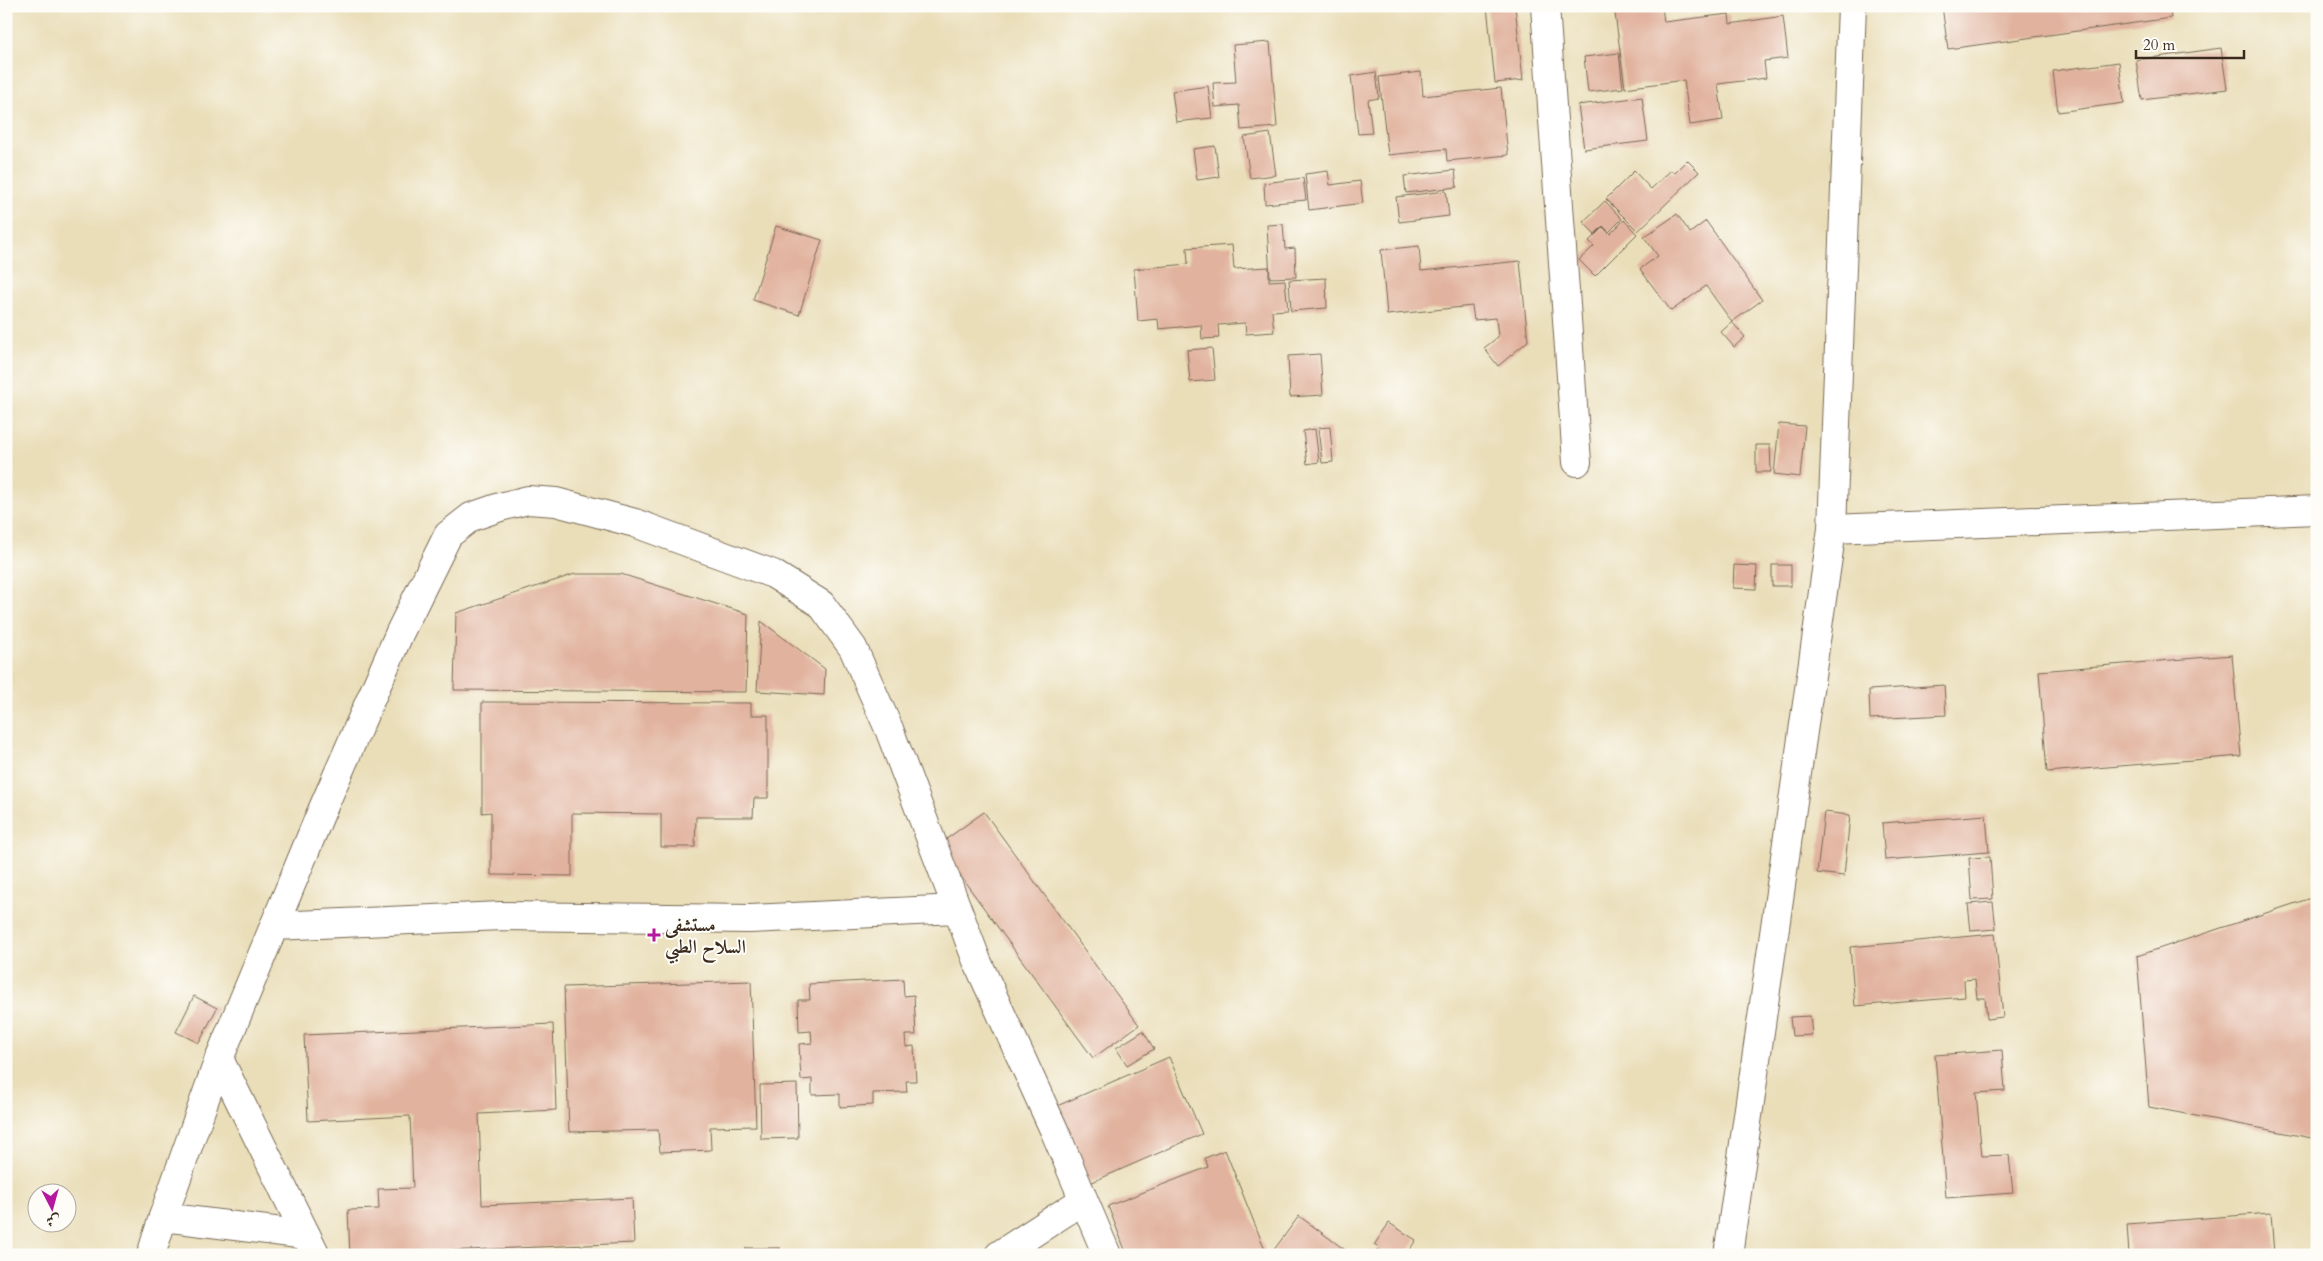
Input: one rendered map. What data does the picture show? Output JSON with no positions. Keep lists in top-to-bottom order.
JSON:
{
  "places": {
    "health": ["مستشفى السلاح الطبي"]
  },
  "scale_bar": "20 m",
  "north": "bottom"
}
